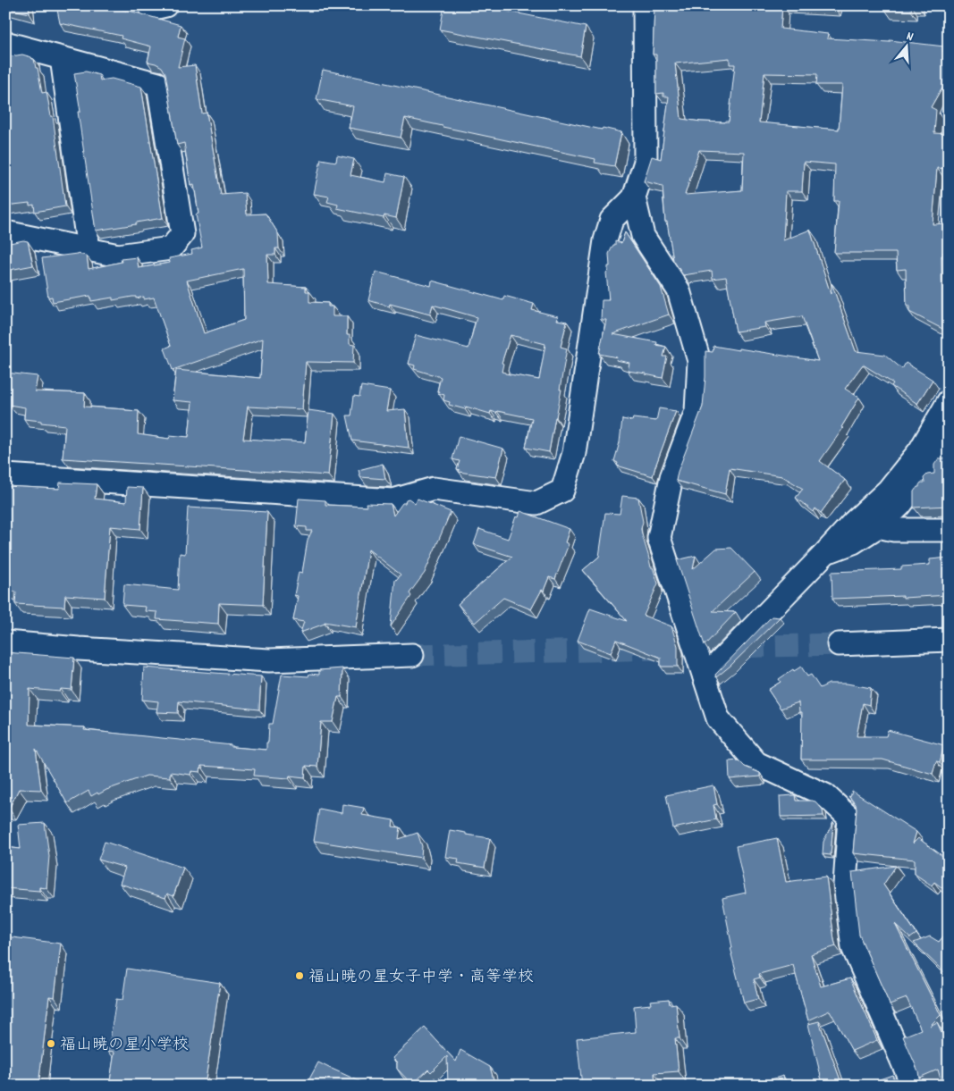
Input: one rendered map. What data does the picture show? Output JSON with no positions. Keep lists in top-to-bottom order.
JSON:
{
  "places": ["福山暁の星女子中学・高等学校", "福山暁の星小学校"],
  "north": "top"
}
